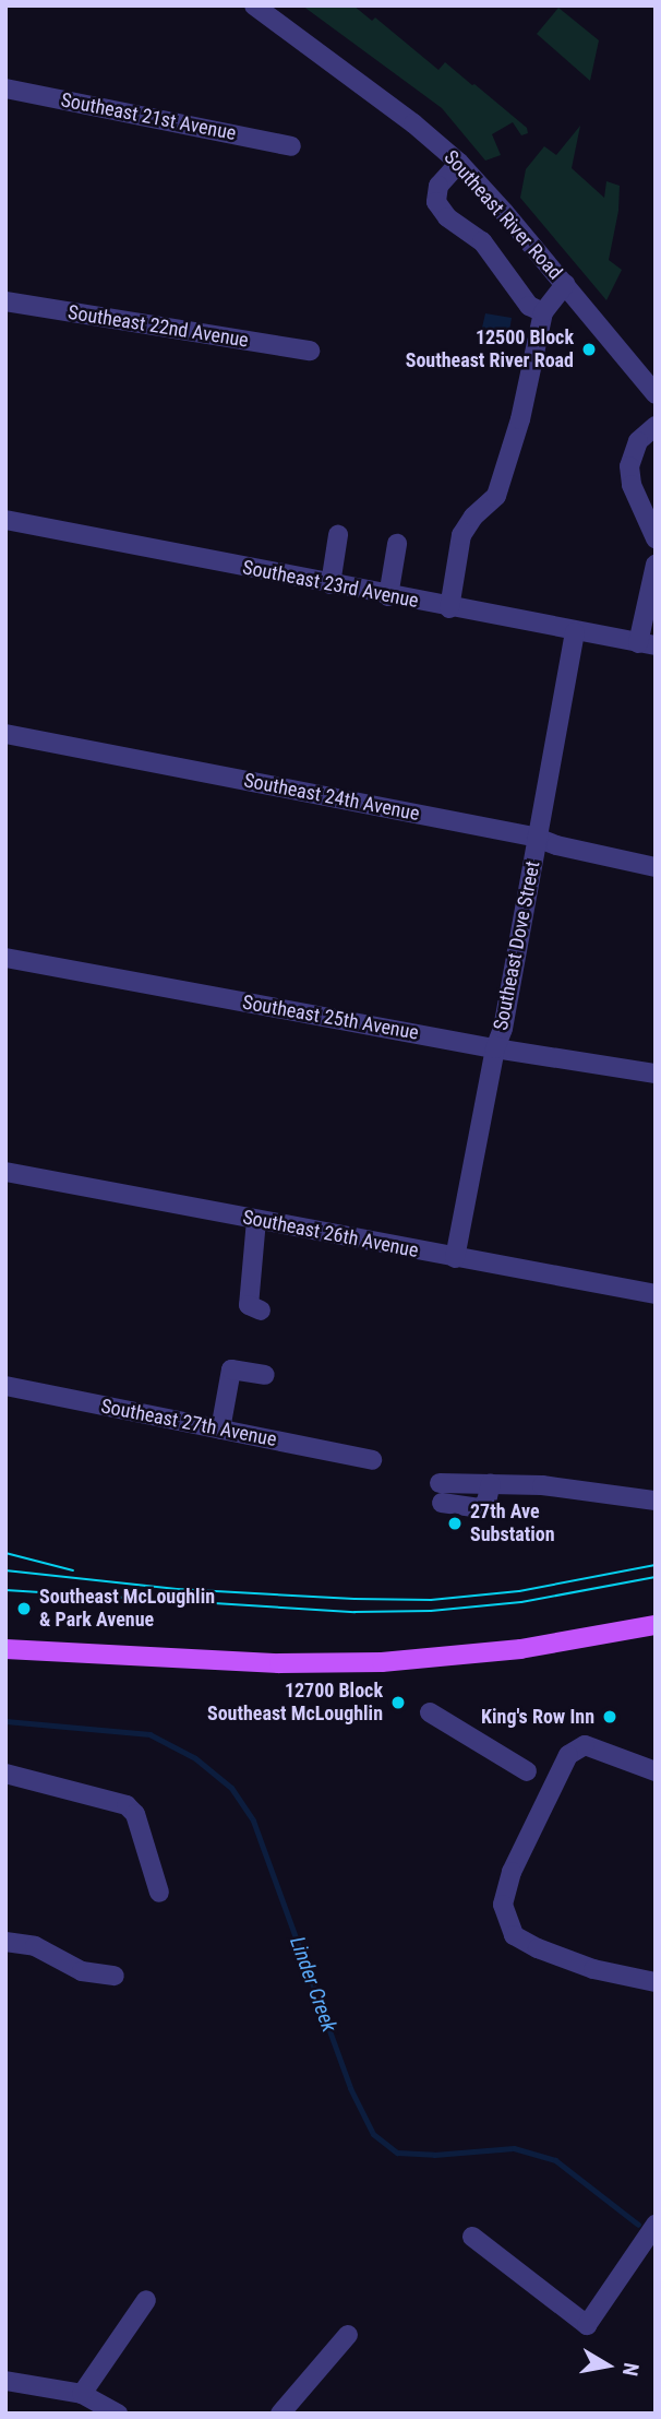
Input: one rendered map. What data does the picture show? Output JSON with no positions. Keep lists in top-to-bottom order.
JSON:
{
  "streets": {
    "street": [
      "Southeast 21st Avenue",
      "Southeast River Road",
      "Southeast 22nd Avenue",
      "Southeast 23rd Avenue",
      "Southeast 24th Avenue",
      "Southeast Dove Street",
      "Southeast 25th Avenue",
      "Southeast 26th Avenue",
      "Southeast 27th Avenue"
    ]
  },
  "crossings": [
    ["Southeast 23rd Avenue", "Southeast Dove Street"],
    ["Southeast 24th Avenue", "Southeast Dove Street"],
    ["Southeast Dove Street", "Southeast 25th Avenue"],
    ["Southeast Dove Street", "Southeast 26th Avenue"]
  ],
  "water": ["Linder Creek"],
  "places": [
    "12500 Block Southeast River Road",
    "27th Ave Substation",
    "Southeast McLoughlin & Park Avenue",
    "12700 Block Southeast McLoughlin",
    "King's Row Inn"
  ],
  "north": "right"
}
